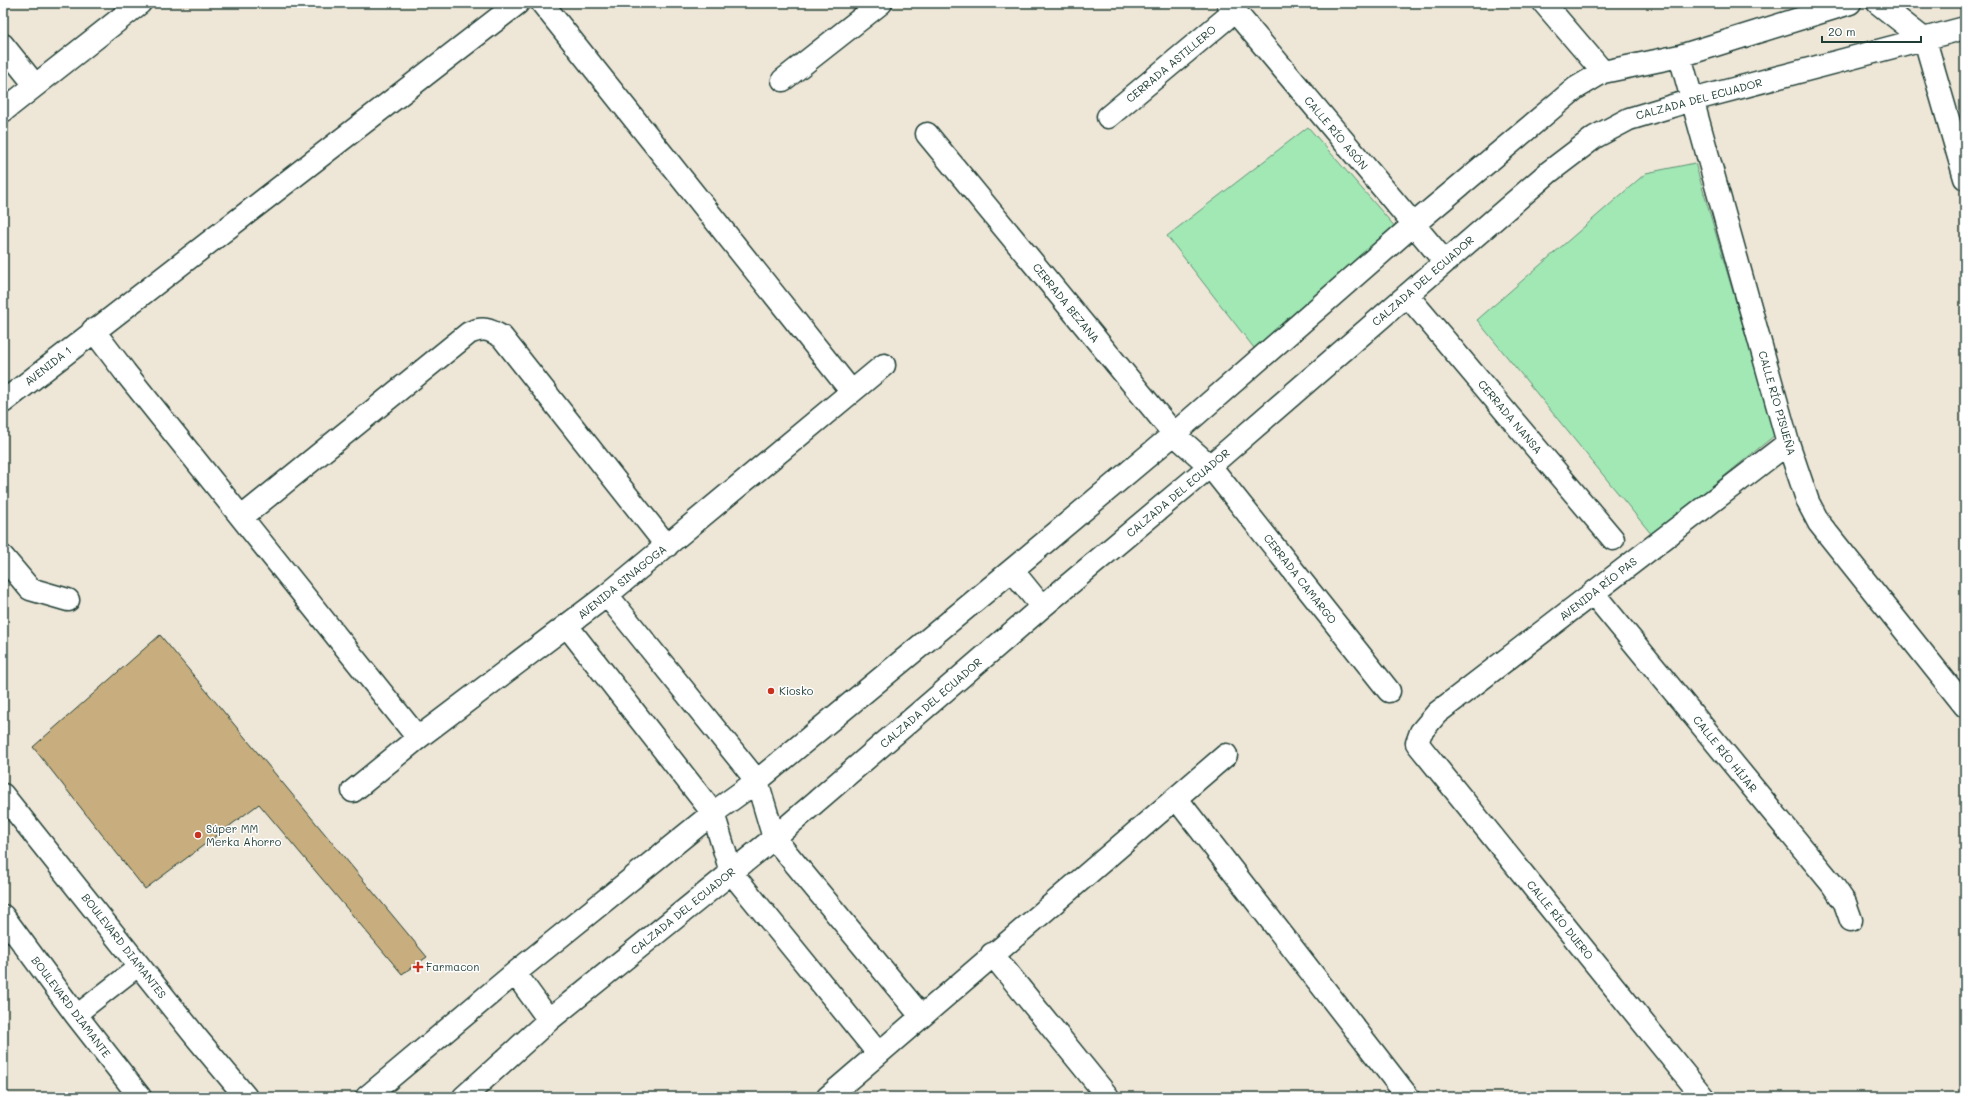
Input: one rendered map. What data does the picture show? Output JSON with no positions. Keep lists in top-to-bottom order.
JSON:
{
  "streets": {
    "street": [
      "CERRADA ASTILLERO",
      "CALZADA DEL ECUADOR",
      "CALLE RÍO ASÓN",
      "CERRADA BEZANA",
      "AVENIDA 1",
      "CALLE RÍO PISUEÑA",
      "CERRADA NANSA",
      "CERRADA CAMARGO",
      "AVENIDA SINAGOGA",
      "AVENIDA RÍO PAS",
      "CALLE RÍO HÍJAR",
      "CALLE RÍO DUERO",
      "BOULEVARD DIAMANTES",
      "BOULEVARD DIAMANTE"
    ]
  },
  "crossings": [
    ["CERRADA ASTILLERO", "CALLE RÍO ASÓN"],
    ["CALZADA DEL ECUADOR", "CALLE RÍO ASÓN"],
    ["CALZADA DEL ECUADOR", "CERRADA BEZANA"],
    ["CALZADA DEL ECUADOR", "CALLE RÍO PISUEÑA"],
    ["CALZADA DEL ECUADOR", "CERRADA NANSA"],
    ["CALZADA DEL ECUADOR", "CERRADA CAMARGO"],
    ["CERRADA BEZANA", "CERRADA CAMARGO"],
    ["CALLE RÍO PISUEÑA", "AVENIDA RÍO PAS"],
    ["AVENIDA RÍO PAS", "CALLE RÍO HÍJAR"],
    ["AVENIDA RÍO PAS", "CALLE RÍO DUERO"]
  ],
  "places": {
    "other": ["Kiosko", "Súper MM Merka Ahorro"],
    "health": ["Farmacon"]
  },
  "scale_bar": "20 m"
}
